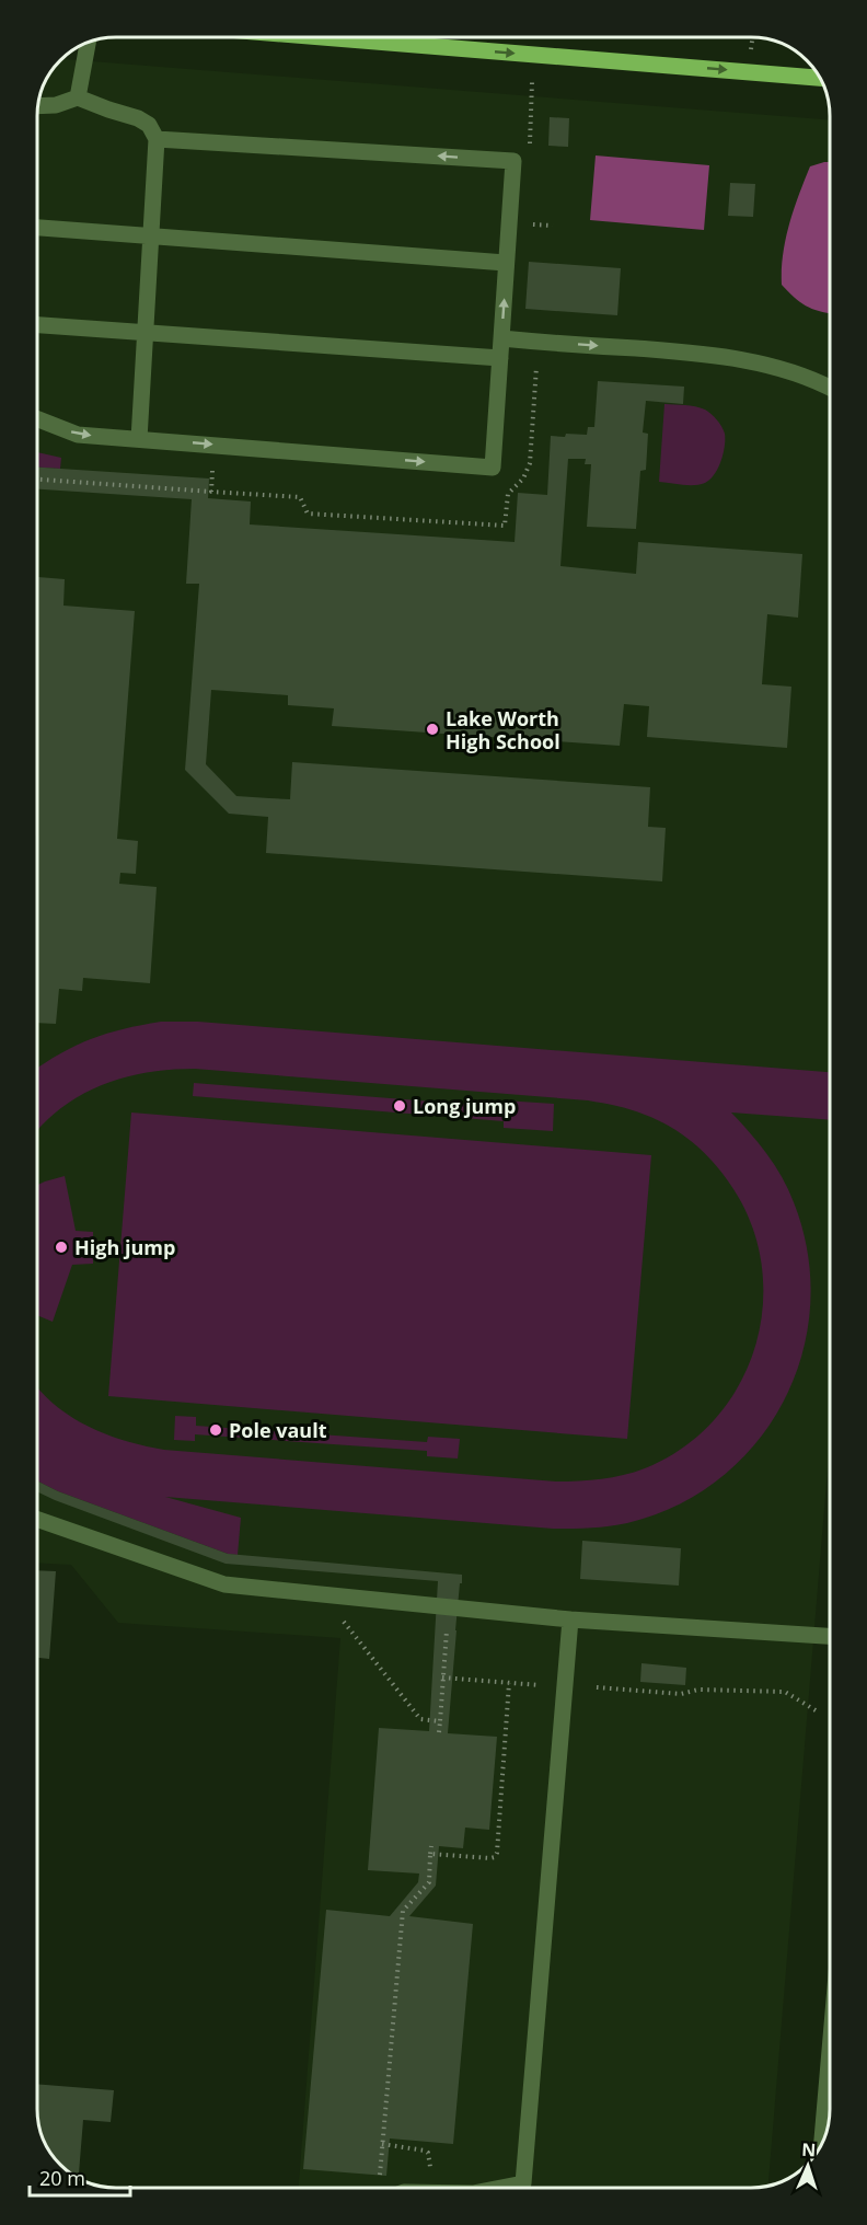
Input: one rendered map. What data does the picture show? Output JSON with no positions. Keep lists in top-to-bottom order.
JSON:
{
  "places": [
    "Lake Worth High School",
    "Long jump",
    "High jump",
    "Pole vault"
  ],
  "scale_bar": "20 m",
  "north": "top"
}
